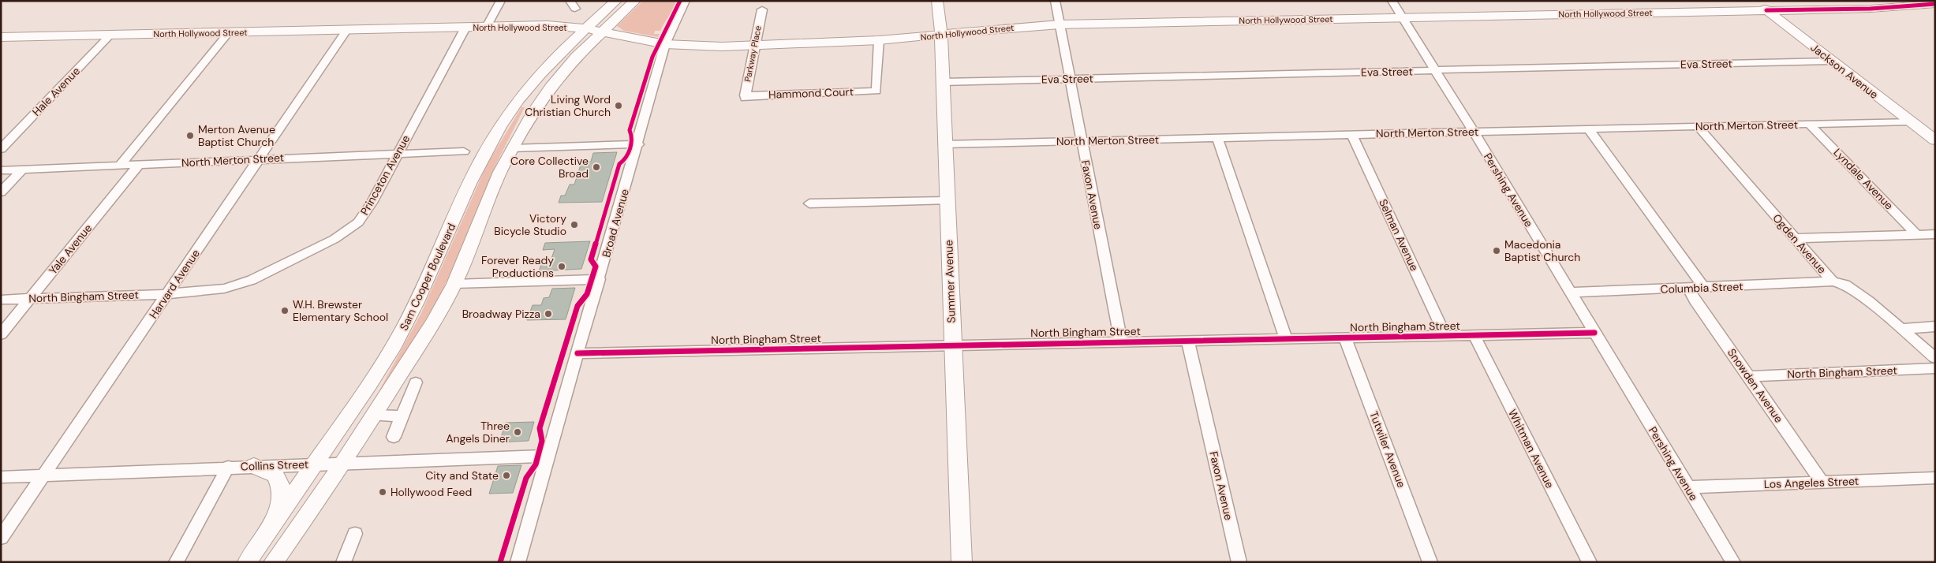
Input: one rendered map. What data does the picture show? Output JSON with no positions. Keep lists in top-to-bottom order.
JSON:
{
  "streets": {
    "main road": [
      "North Hollywood Street",
      "Jackson Avenue",
      "Sam Cooper Boulevard",
      "Summer Avenue"
    ],
    "street": [
      "Parkway Place",
      "Eva Street",
      "Hale Avenue",
      "Hammond Court",
      "North Merton Street",
      "Princeton Avenue",
      "Lyndale Avenue",
      "Pershing Avenue",
      "Faxon Avenue",
      "Broad Avenue",
      "Selman Avenue",
      "Ogden Avenue",
      "Yale Avenue",
      "Harvard Avenue",
      "Columbia Street",
      "North Bingham Street",
      "Snowden Avenue",
      "Whitman Avenue",
      "Tutwiler Avenue",
      "Collins Street",
      "Los Angeles Street"
    ]
  },
  "crossings": [
    ["North Hollywood Street", "Parkway Place"],
    ["North Hollywood Street", "Jackson Avenue"],
    ["North Hollywood Street", "Hale Avenue"],
    ["North Hollywood Street", "Hammond Court"],
    ["North Hollywood Street", "Princeton Avenue"],
    ["North Hollywood Street", "Pershing Avenue"],
    ["North Hollywood Street", "Faxon Avenue"],
    ["North Hollywood Street", "Broad Avenue"],
    ["North Hollywood Street", "Sam Cooper Boulevard"],
    ["North Hollywood Street", "Summer Avenue"],
    ["North Hollywood Street", "Harvard Avenue"],
    ["Parkway Place", "Hammond Court"],
    ["Eva Street", "Jackson Avenue"],
    ["Eva Street", "Pershing Avenue"],
    ["Eva Street", "Faxon Avenue"],
    ["Eva Street", "Summer Avenue"],
    ["Jackson Avenue", "North Merton Street"],
    ["North Merton Street", "Princeton Avenue"],
    ["North Merton Street", "Lyndale Avenue"],
    ["North Merton Street", "Pershing Avenue"],
    ["North Merton Street", "Faxon Avenue"],
    ["North Merton Street", "Selman Avenue"],
    ["North Merton Street", "Ogden Avenue"],
    ["North Merton Street", "Yale Avenue"],
    ["North Merton Street", "Summer Avenue"],
    ["North Merton Street", "Harvard Avenue"],
    ["Princeton Avenue", "Harvard Avenue"],
    ["Princeton Avenue", "North Bingham Street"],
    ["Pershing Avenue", "Columbia Street"],
    ["Pershing Avenue", "North Bingham Street"],
    ["Pershing Avenue", "Los Angeles Street"],
    ["Faxon Avenue", "North Bingham Street"],
    ["Broad Avenue", "North Bingham Street"],
    ["Broad Avenue", "Collins Street"],
    ["Selman Avenue", "North Bingham Street"],
    ["Ogden Avenue", "Columbia Street"],
    ["Yale Avenue", "North Bingham Street"],
    ["Sam Cooper Boulevard", "Collins Street"],
    ["Summer Avenue", "North Bingham Street"],
    ["Harvard Avenue", "North Bingham Street"],
    ["Harvard Avenue", "Collins Street"],
    ["Columbia Street", "Snowden Avenue"],
    ["North Bingham Street", "Snowden Avenue"],
    ["North Bingham Street", "Whitman Avenue"],
    ["North Bingham Street", "Tutwiler Avenue"],
    ["Snowden Avenue", "Los Angeles Street"]
  ],
  "places": [
    "Living Word Christian Church",
    "Merton Avenue Baptist Church",
    "Core Collective Broad",
    "Victory Bicycle Studio",
    "Macedonia Baptist Church",
    "Forever Ready Productions",
    "W.H. Brewster Elementary School",
    "Broadway Pizza",
    "Three Angels Diner",
    "City and State",
    "Hollywood Feed"
  ]
}
